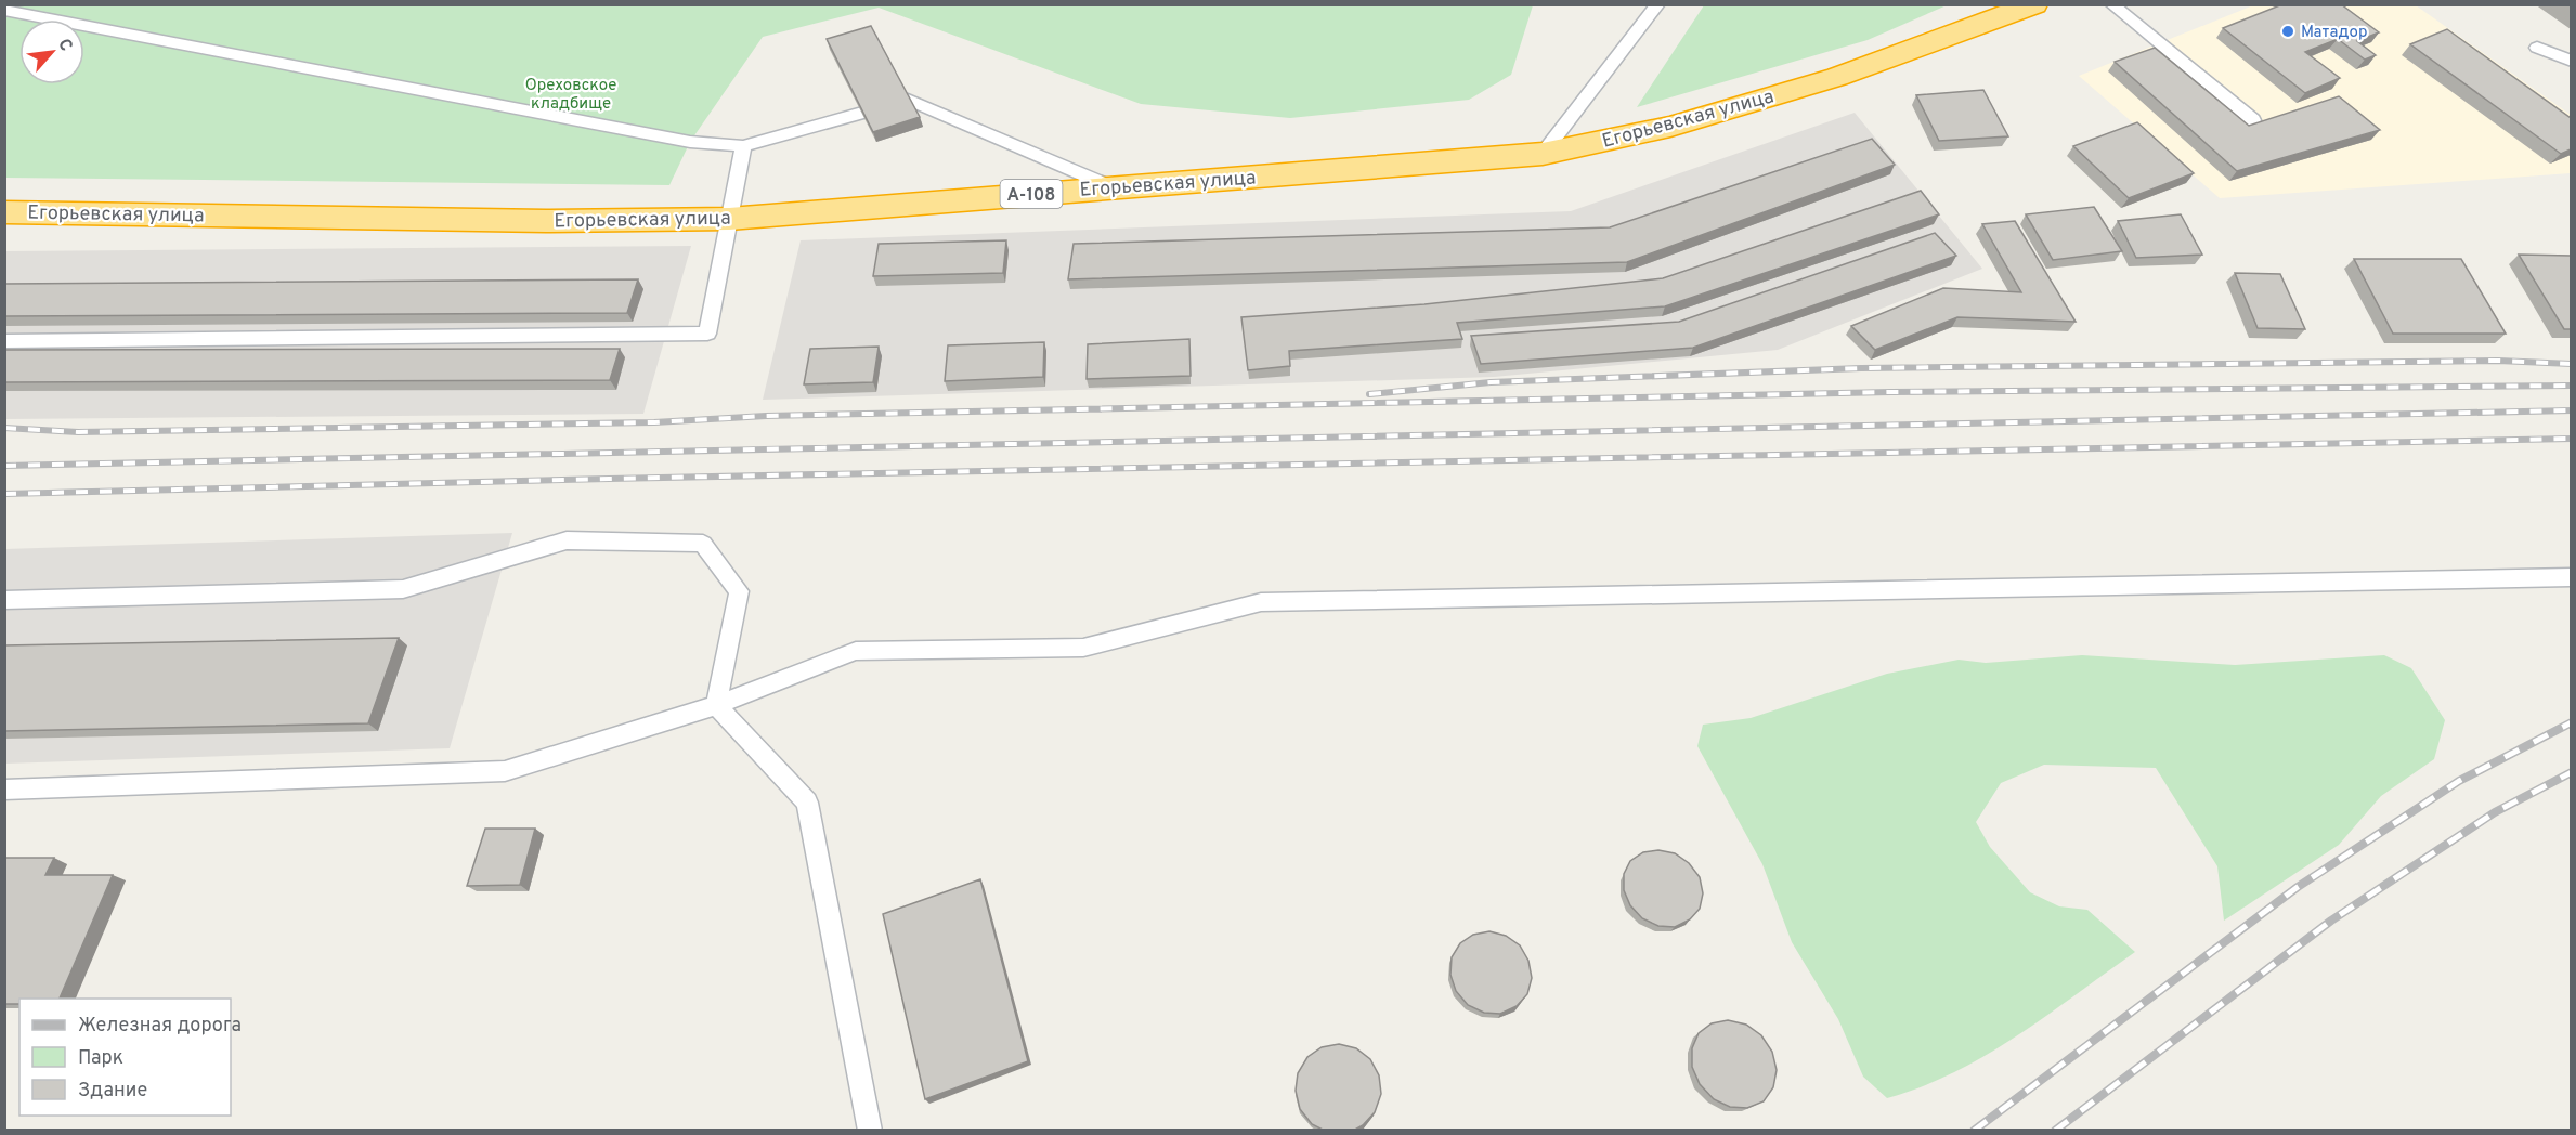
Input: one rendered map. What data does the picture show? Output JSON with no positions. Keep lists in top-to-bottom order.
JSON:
{
  "streets": {
    "highway": ["Егорьевская улица", "А-108"]
  },
  "parks": ["Ореховское кладбище"],
  "places": ["Матадор"],
  "legend": ["Железная дорога", "Парк", "Здание"],
  "north": "top right"
}
